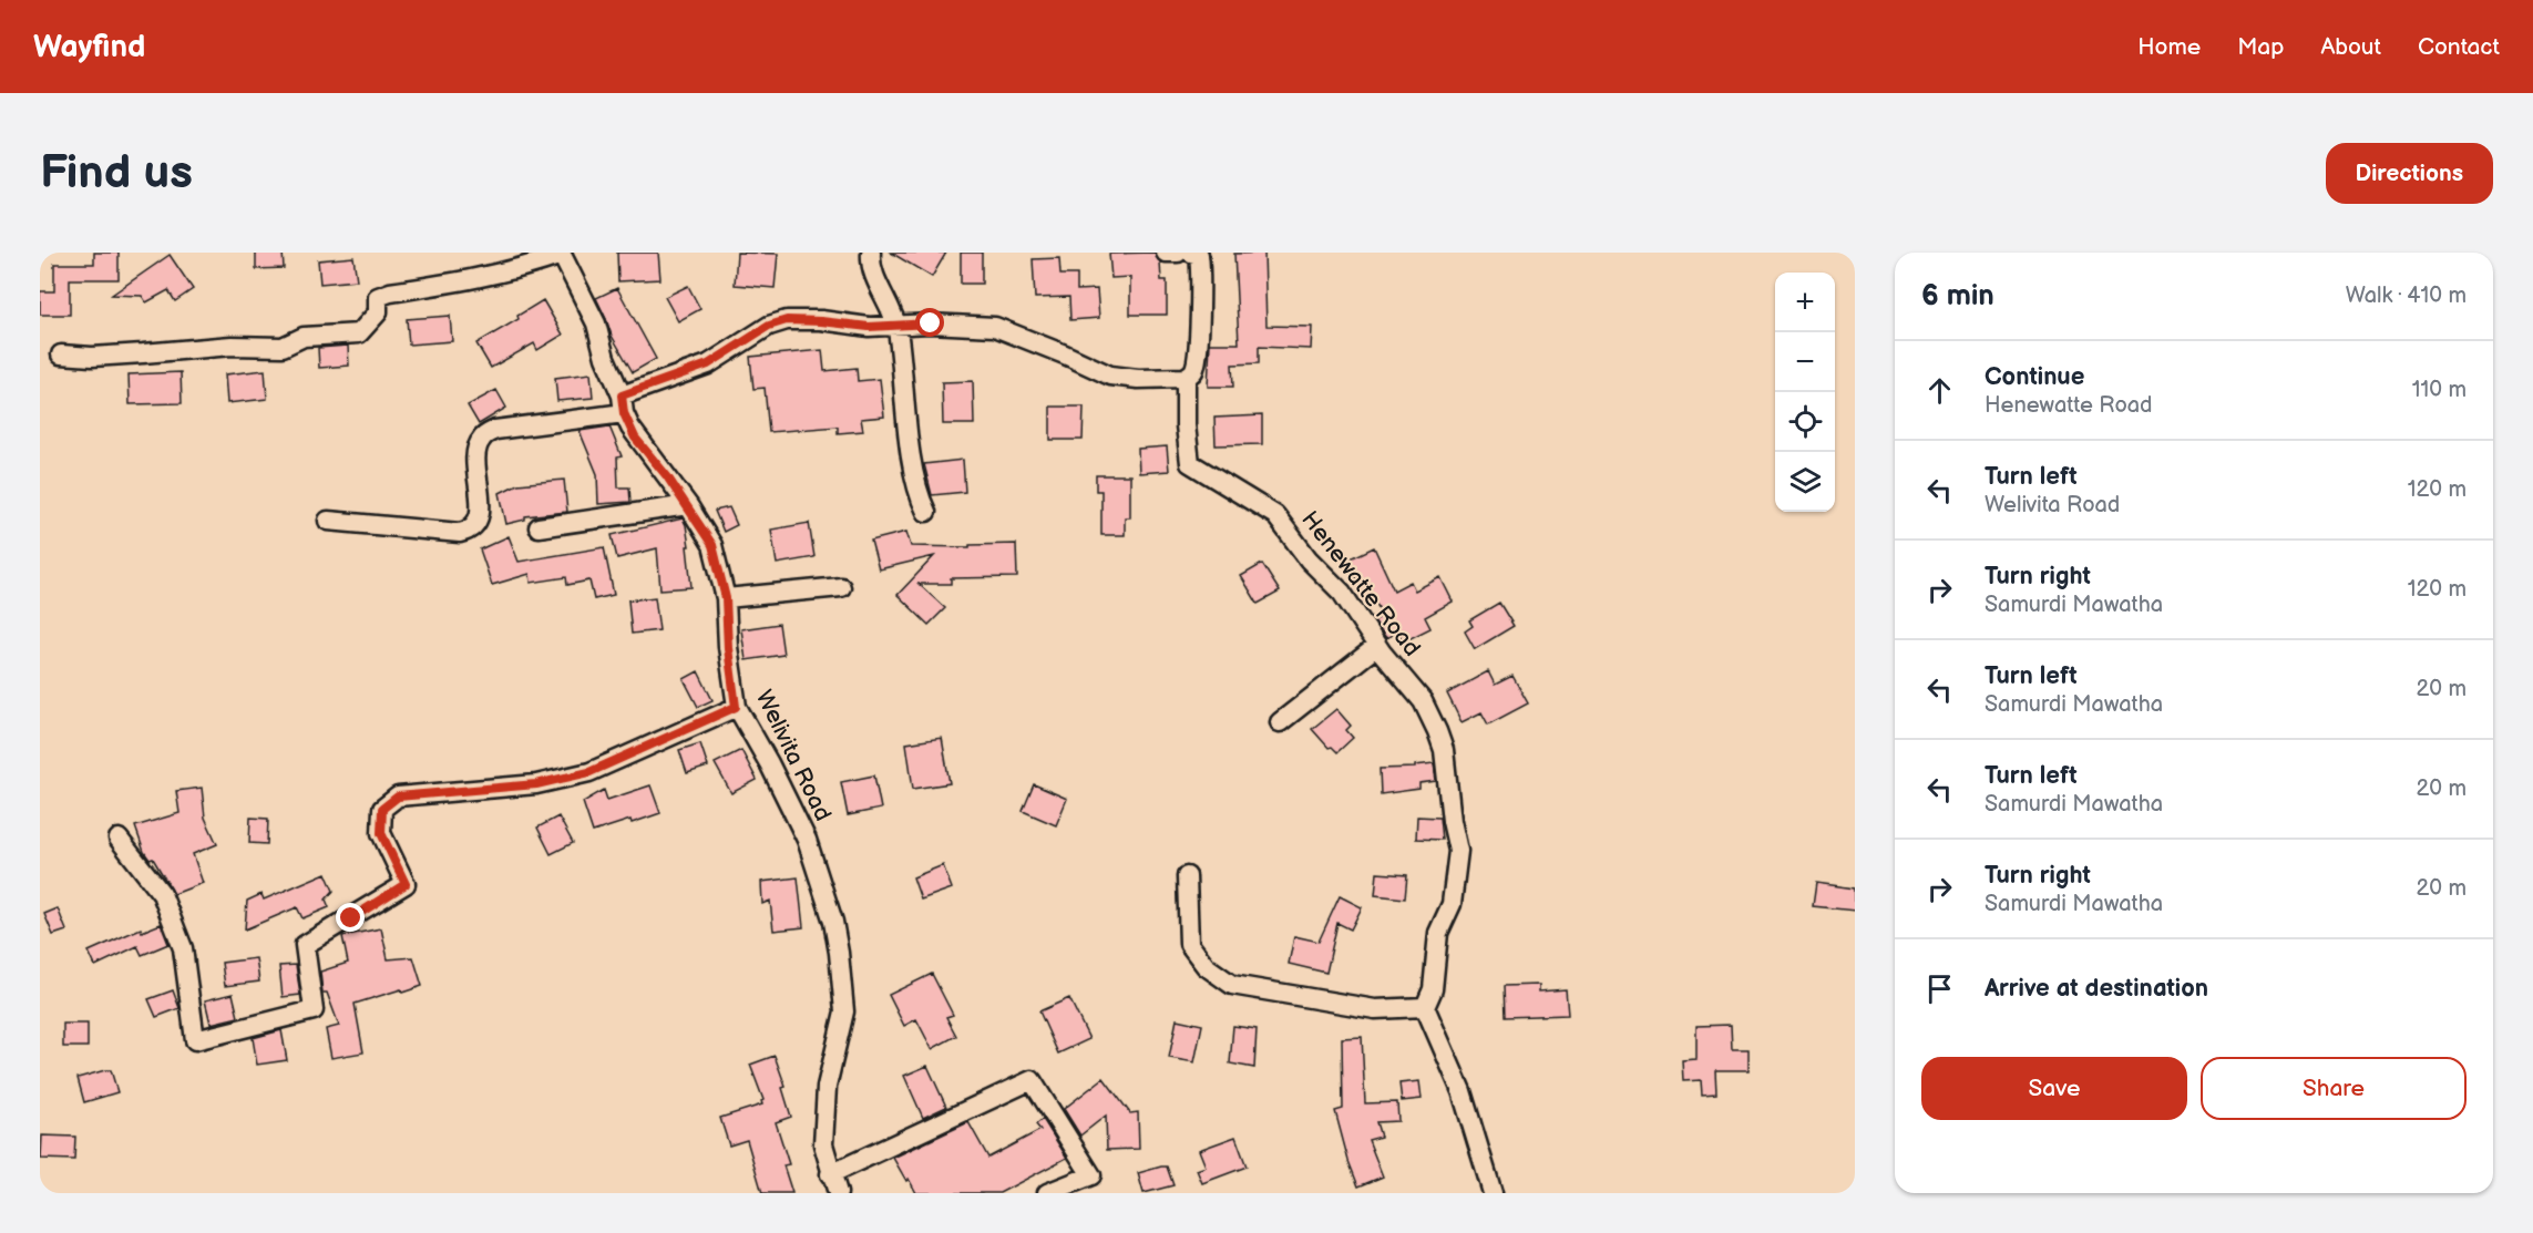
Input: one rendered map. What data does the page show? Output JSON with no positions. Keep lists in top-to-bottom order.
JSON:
{
  "streets": {
    "street": ["Henewatte Road", "Welivita Road"]
  },
  "page": {
    "header": "Wayfind",
    "nav": [
      "Home",
      "Map",
      "About",
      "Contact"
    ],
    "buttons": [
      "Directions",
      ["Save", "Share"]
    ],
    "title": "Find us",
    "heading": ["6 min", "Walk · 410 m"],
    "map_buttons": ["+", "−"],
    "list": [
      ["Continue", "Henewatte Road", "110 m"],
      ["Turn left", "Welivita Road", "120 m"],
      ["Turn right", "Samurdi Mawatha", "120 m"],
      ["Turn left", "Samurdi Mawatha", "20 m"],
      ["Turn left", "Samurdi Mawatha", "20 m"],
      ["Turn right", "Samurdi Mawatha", "20 m"],
      "Arrive at destination"
    ]
  }
}
